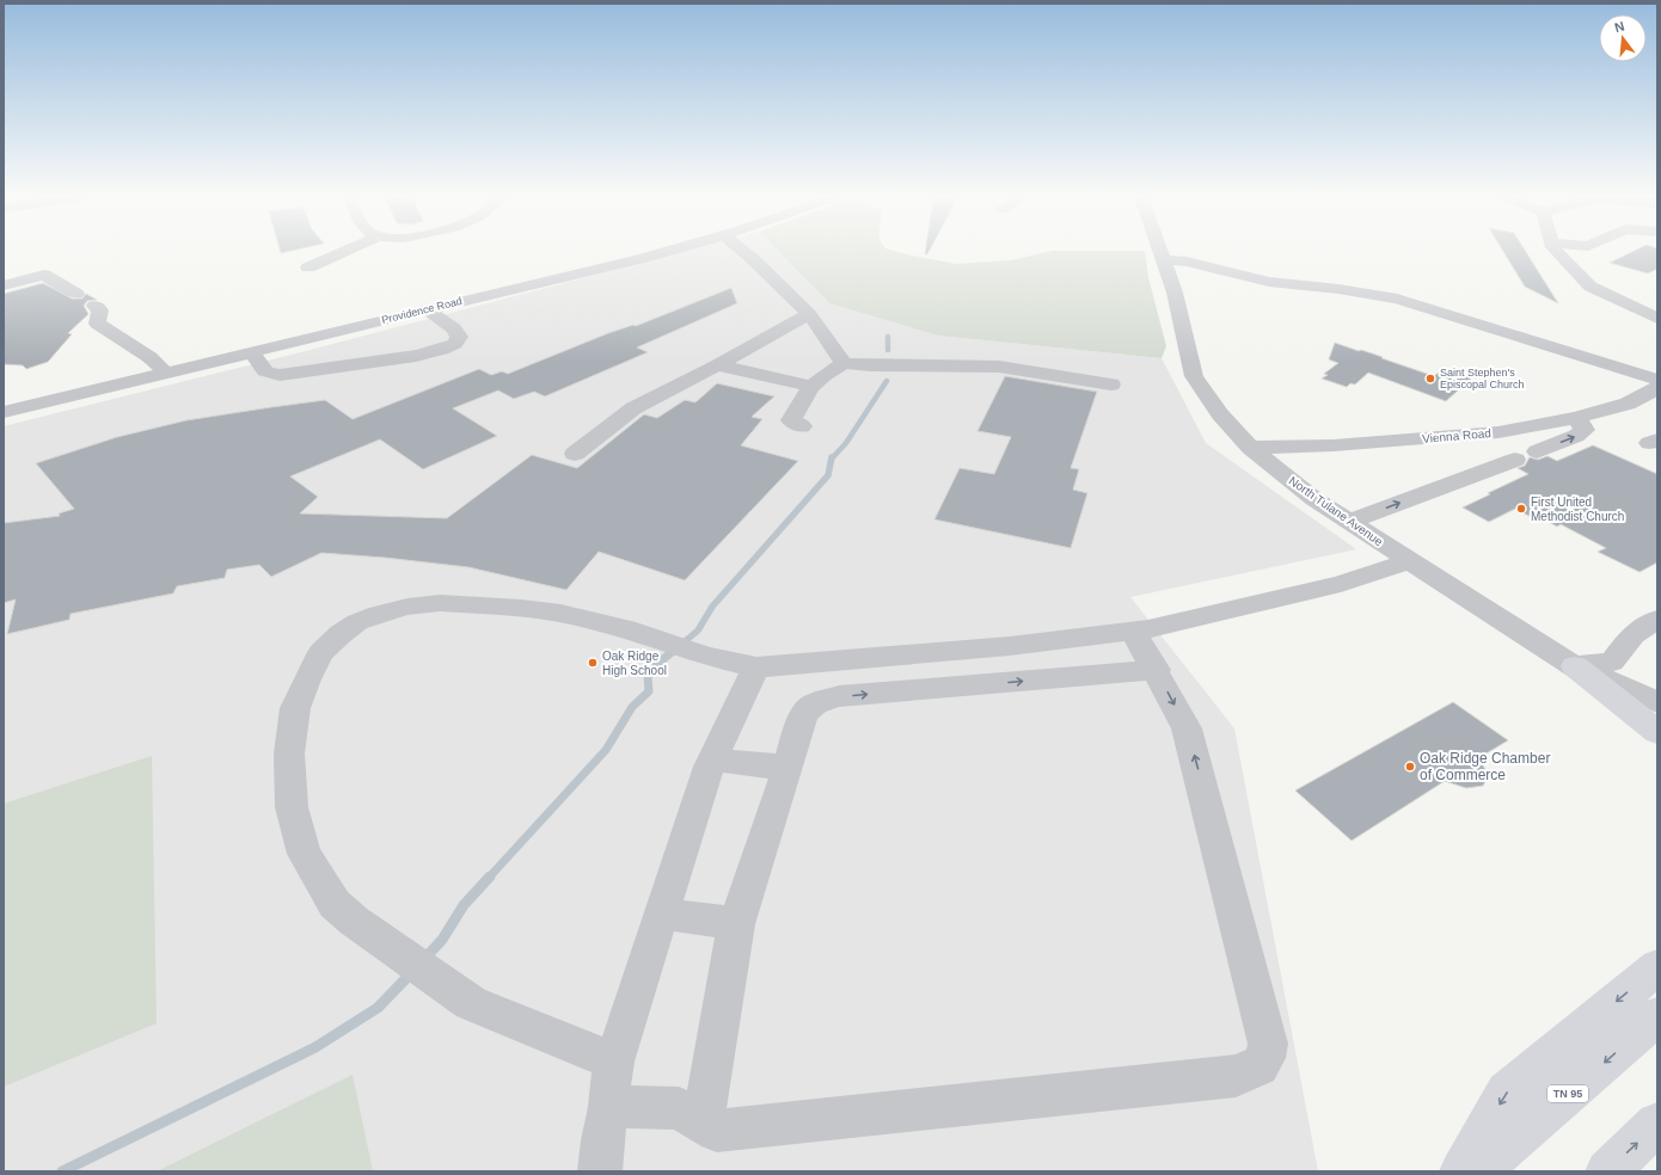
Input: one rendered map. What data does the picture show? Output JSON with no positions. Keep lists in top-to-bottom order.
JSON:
{
  "streets": {
    "highway": ["TN 95"],
    "street": ["Providence Road", "Vienna Road", "North Tulane Avenue"]
  },
  "crossings": [
    ["Vienna Road", "North Tulane Avenue"]
  ],
  "places": [
    "Saint Stephen's Episcopal Church",
    "First United Methodist Church",
    "Oak Ridge High School",
    "Oak Ridge Chamber of Commerce"
  ],
  "north": "top"
}
